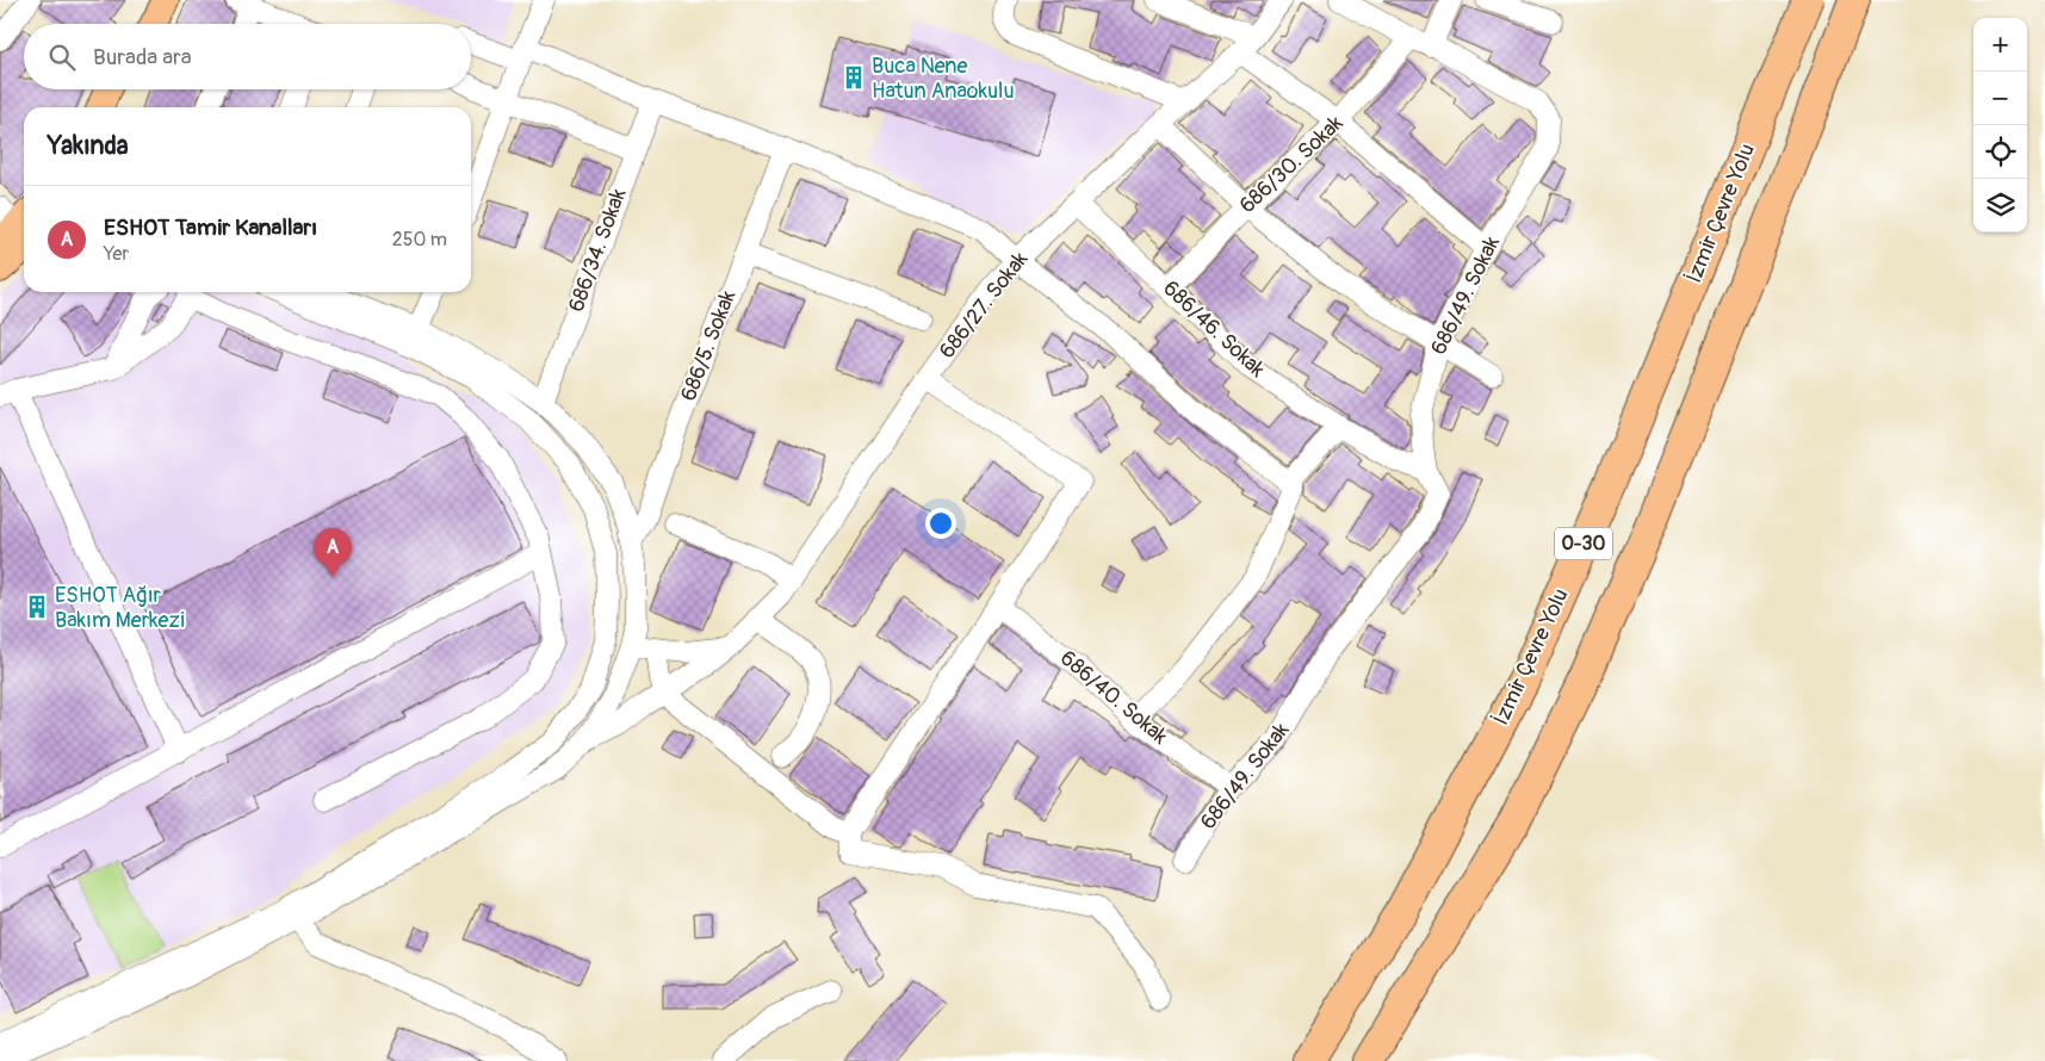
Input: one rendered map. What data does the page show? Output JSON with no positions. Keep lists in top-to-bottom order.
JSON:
{
  "streets": {
    "highway": ["İzmir Çevre Yolu", "O-30"],
    "street": [
      "686/30. Sokak",
      "686/34. Sokak",
      "686/49. Sokak",
      "686/27. Sokak",
      "686/46. Sokak",
      "686/5. Sokak",
      "686/40. Sokak"
    ]
  },
  "crossings": [
    ["686/30. Sokak", "686/49. Sokak"],
    ["686/30. Sokak", "686/46. Sokak"],
    ["686/49. Sokak", "686/46. Sokak"],
    ["686/49. Sokak", "686/40. Sokak"],
    ["686/27. Sokak", "686/46. Sokak"]
  ],
  "places": {
    "building": ["Buca Nene Hatun Anaokulu", "ESHOT Ağır Bakım Merkezi"]
  },
  "page": {
    "map_buttons": ["+", "−"],
    "search": "Burada ara",
    "heading": "Yakında",
    "list": [
      {
        "mark": "A",
        "name": "ESHOT Tamir Kanalları",
        "note": "Yer",
        "value": "250 m"
      }
    ],
    "pins": "A"
  }
}
